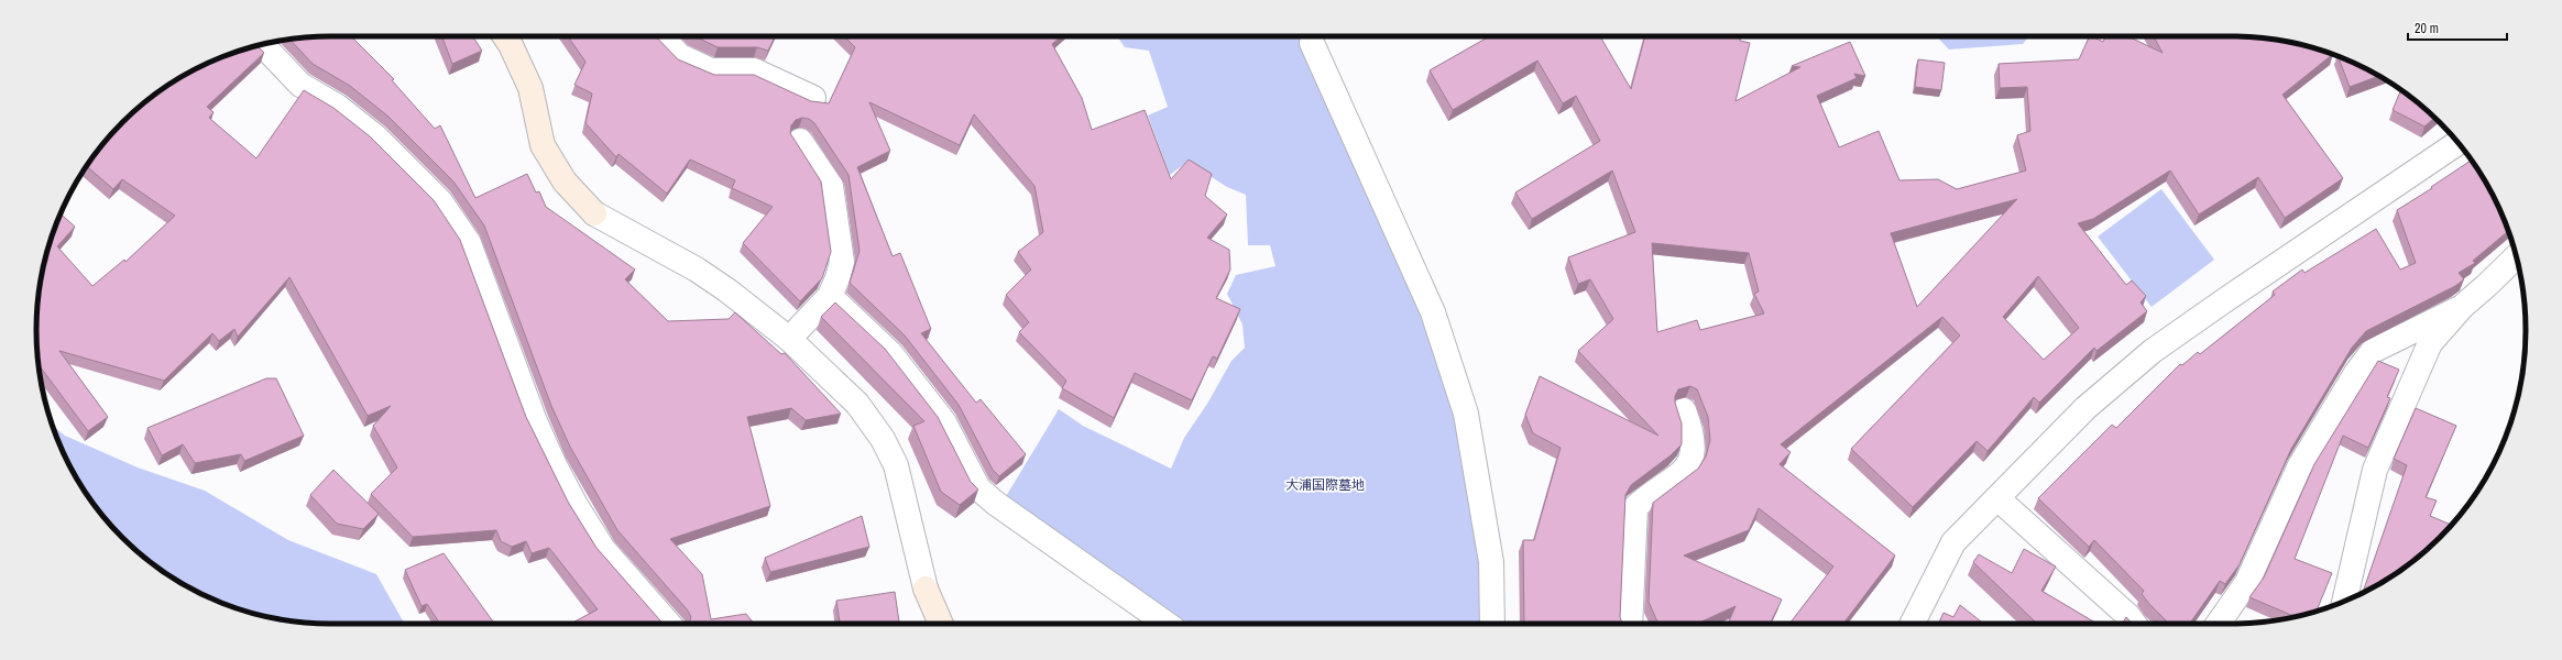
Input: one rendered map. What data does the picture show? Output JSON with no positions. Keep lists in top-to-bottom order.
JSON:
{
  "parks": ["大浦国際墓地"],
  "scale_bar": "20 m"
}
